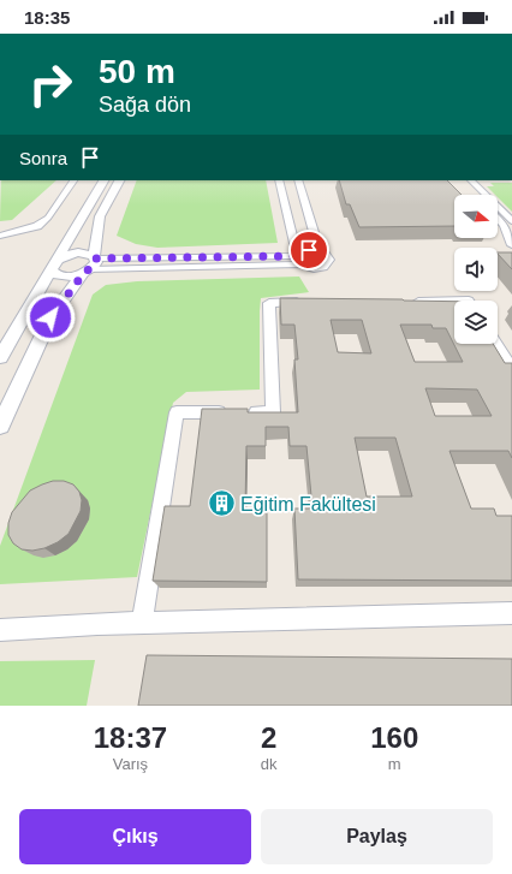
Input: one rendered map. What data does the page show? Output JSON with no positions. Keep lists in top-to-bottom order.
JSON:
{
  "places": {
    "building": ["Eğitim Fakültesi"]
  },
  "north": "right",
  "page": {
    "status": "18:35",
    "turn": ["50 m", "Sağa dön"],
    "then": "Sonra",
    "eta": [
      "18:37",
      "Varış",
      "2",
      "dk",
      "160",
      "m"
    ],
    "buttons": ["Çıkış", "Paylaş"]
  }
}
